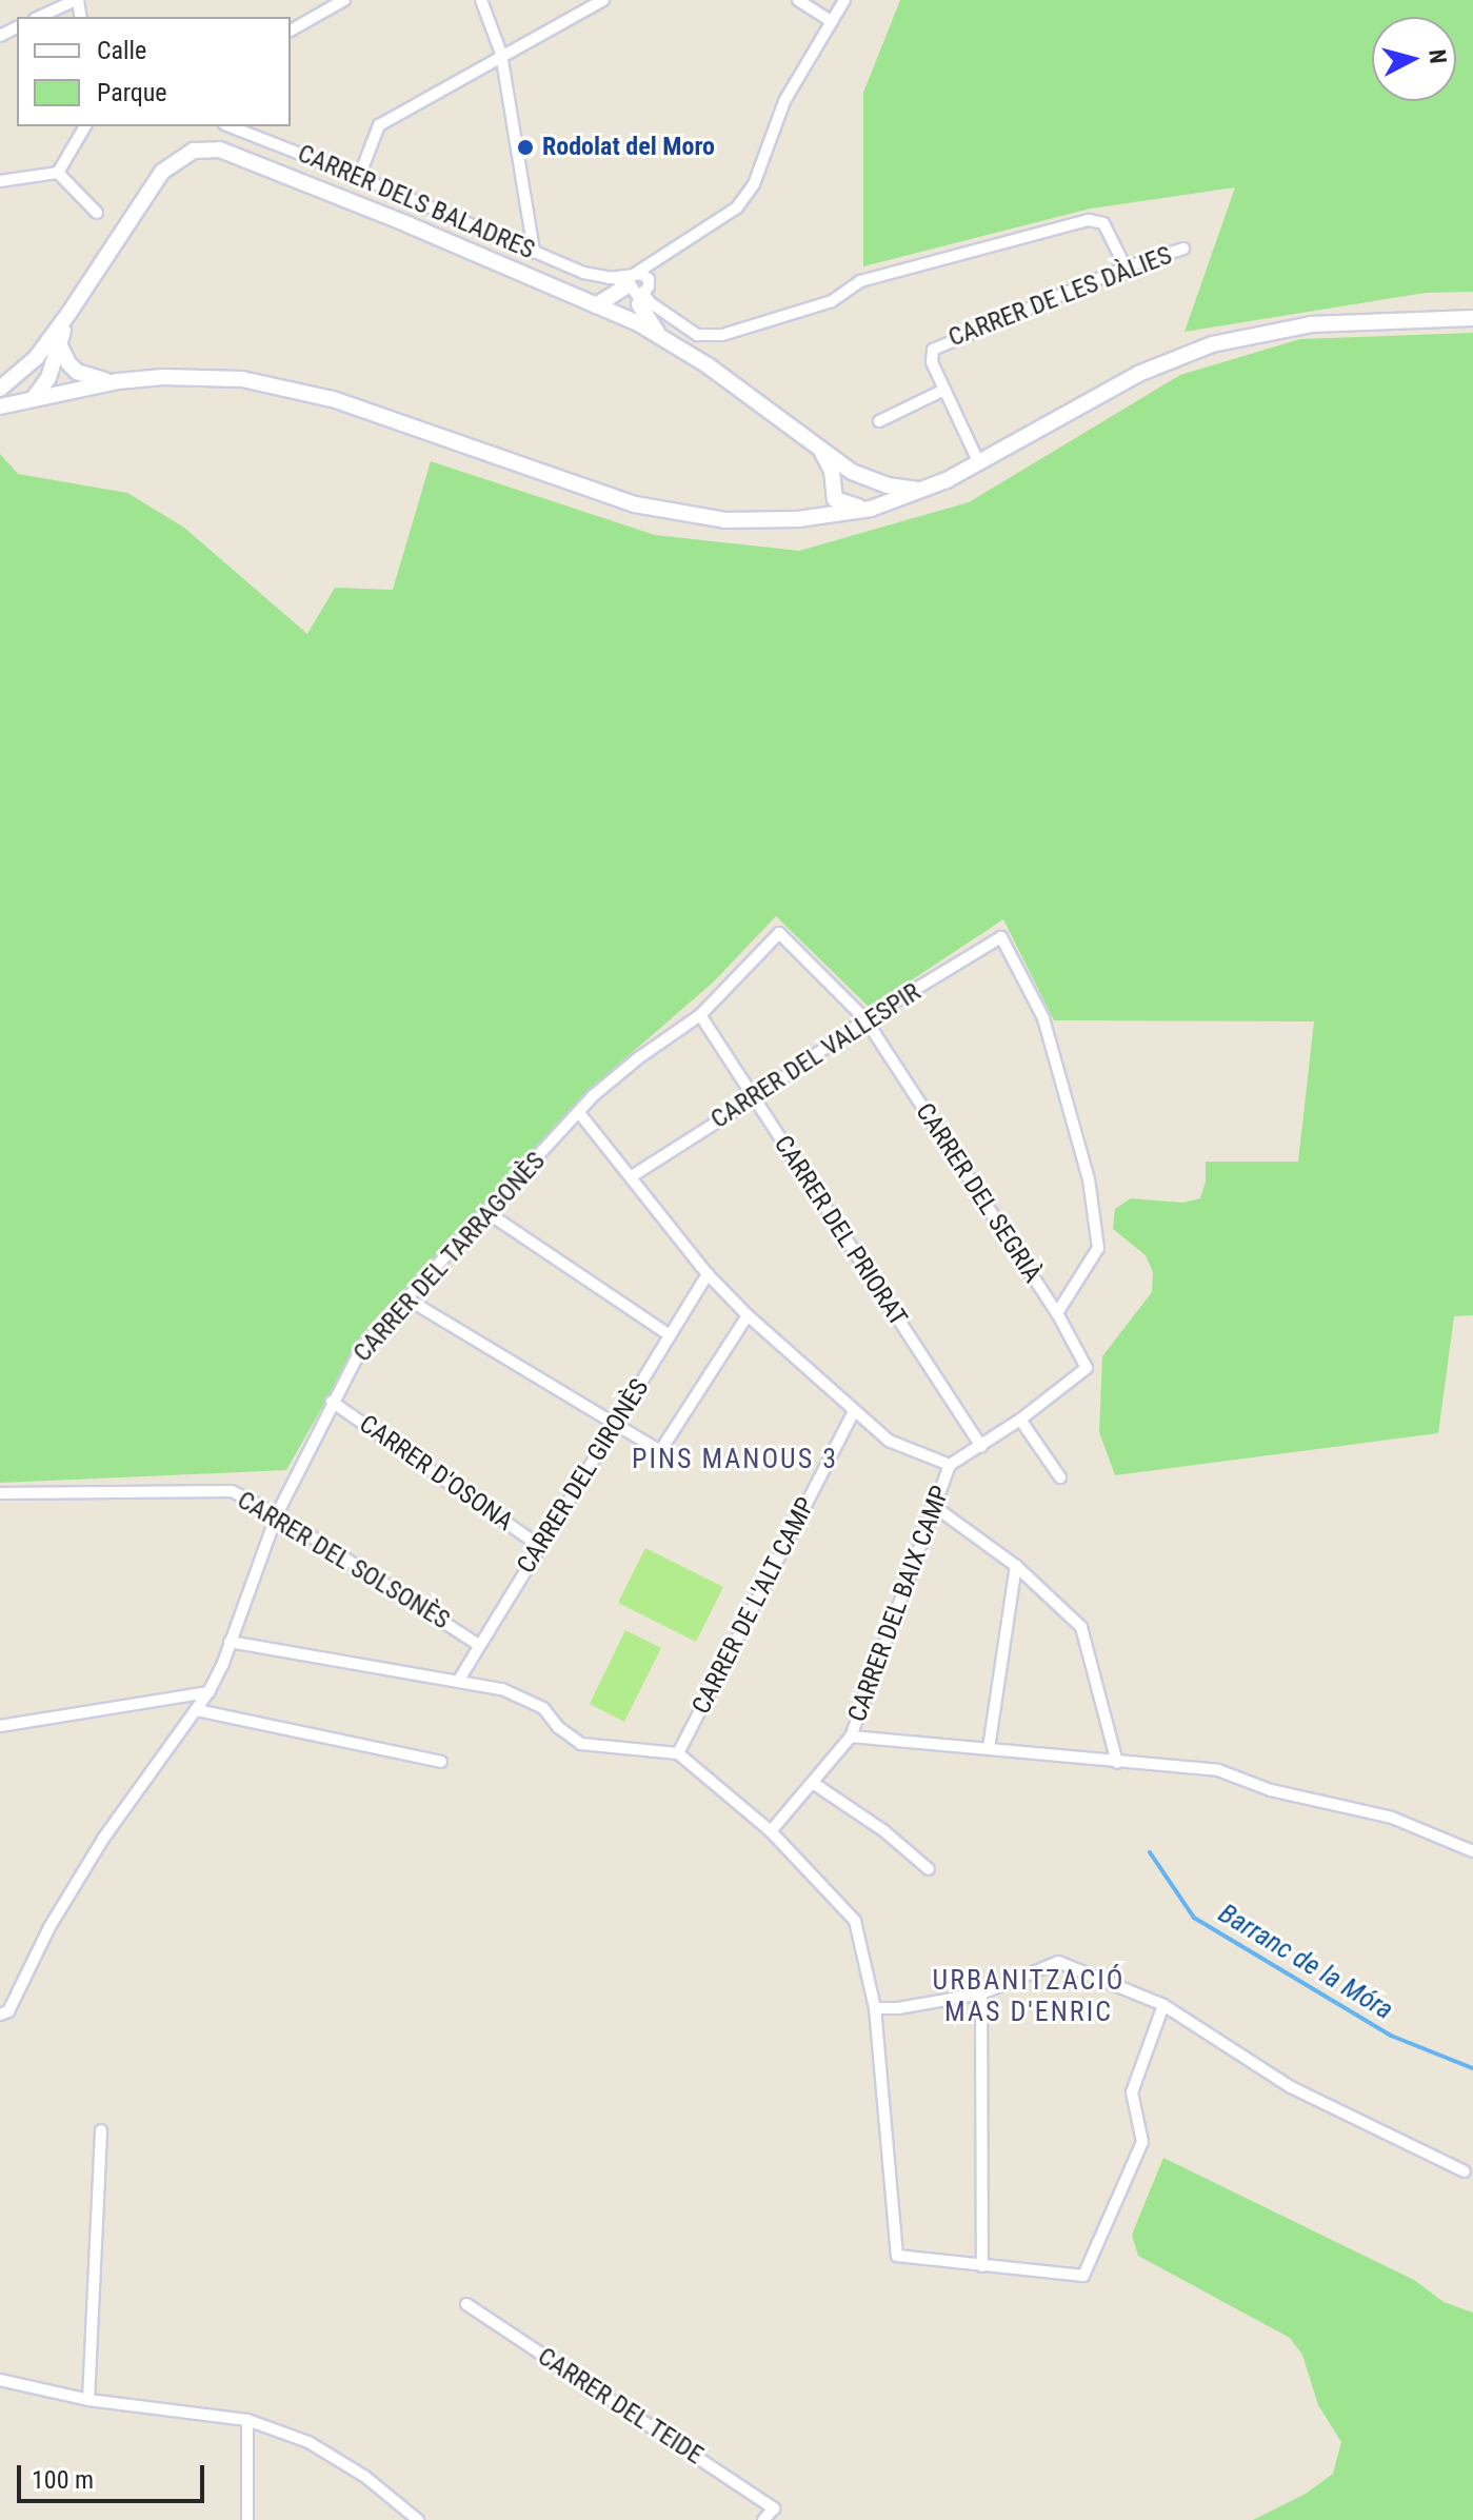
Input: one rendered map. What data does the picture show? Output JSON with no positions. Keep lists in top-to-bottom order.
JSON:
{
  "streets": {
    "street": [
      "CARRER DELS BALADRES",
      "CARRER DE LES DÀLIES",
      "CARRER DEL VALLESPIR",
      "CARRER DEL SEGRIÀ",
      "CARRER DEL PRIORAT",
      "CARRER DEL TARRAGONÈS",
      "CARRER D'OSONA",
      "CARRER DEL GIRONÈS",
      "CARRER DEL SOLSONÈS",
      "CARRER DEL BAIX CAMP",
      "CARRER DE L'ALT CAMP",
      "CARRER DEL TEIDE"
    ]
  },
  "crossings": [
    ["CARRER DEL VALLESPIR", "CARRER DEL SEGRIÀ"],
    ["CARRER DEL VALLESPIR", "CARRER DEL PRIORAT"],
    ["CARRER DEL VALLESPIR", "CARRER DEL TARRAGONÈS"],
    ["CARRER DEL SEGRIÀ", "CARRER DEL TARRAGONÈS"],
    ["CARRER DEL SEGRIÀ", "CARRER DEL BAIX CAMP"],
    ["CARRER DEL PRIORAT", "CARRER DEL TARRAGONÈS"],
    ["CARRER DEL PRIORAT", "CARRER DEL BAIX CAMP"],
    ["CARRER DEL TARRAGONÈS", "CARRER D'OSONA"],
    ["CARRER DEL TARRAGONÈS", "CARRER DEL SOLSONÈS"],
    ["CARRER D'OSONA", "CARRER DEL GIRONÈS"],
    ["CARRER DEL GIRONÈS", "CARRER DEL SOLSONÈS"]
  ],
  "districts": ["PINS MANOUS 3", "URBANITZACIÓ MAS D'ENRIC"],
  "water": ["Barranc de la Móra"],
  "places": ["Rodolat del Moro"],
  "legend": ["Calle", "Parque"],
  "scale_bar": "100 m",
  "north": "right"
}
